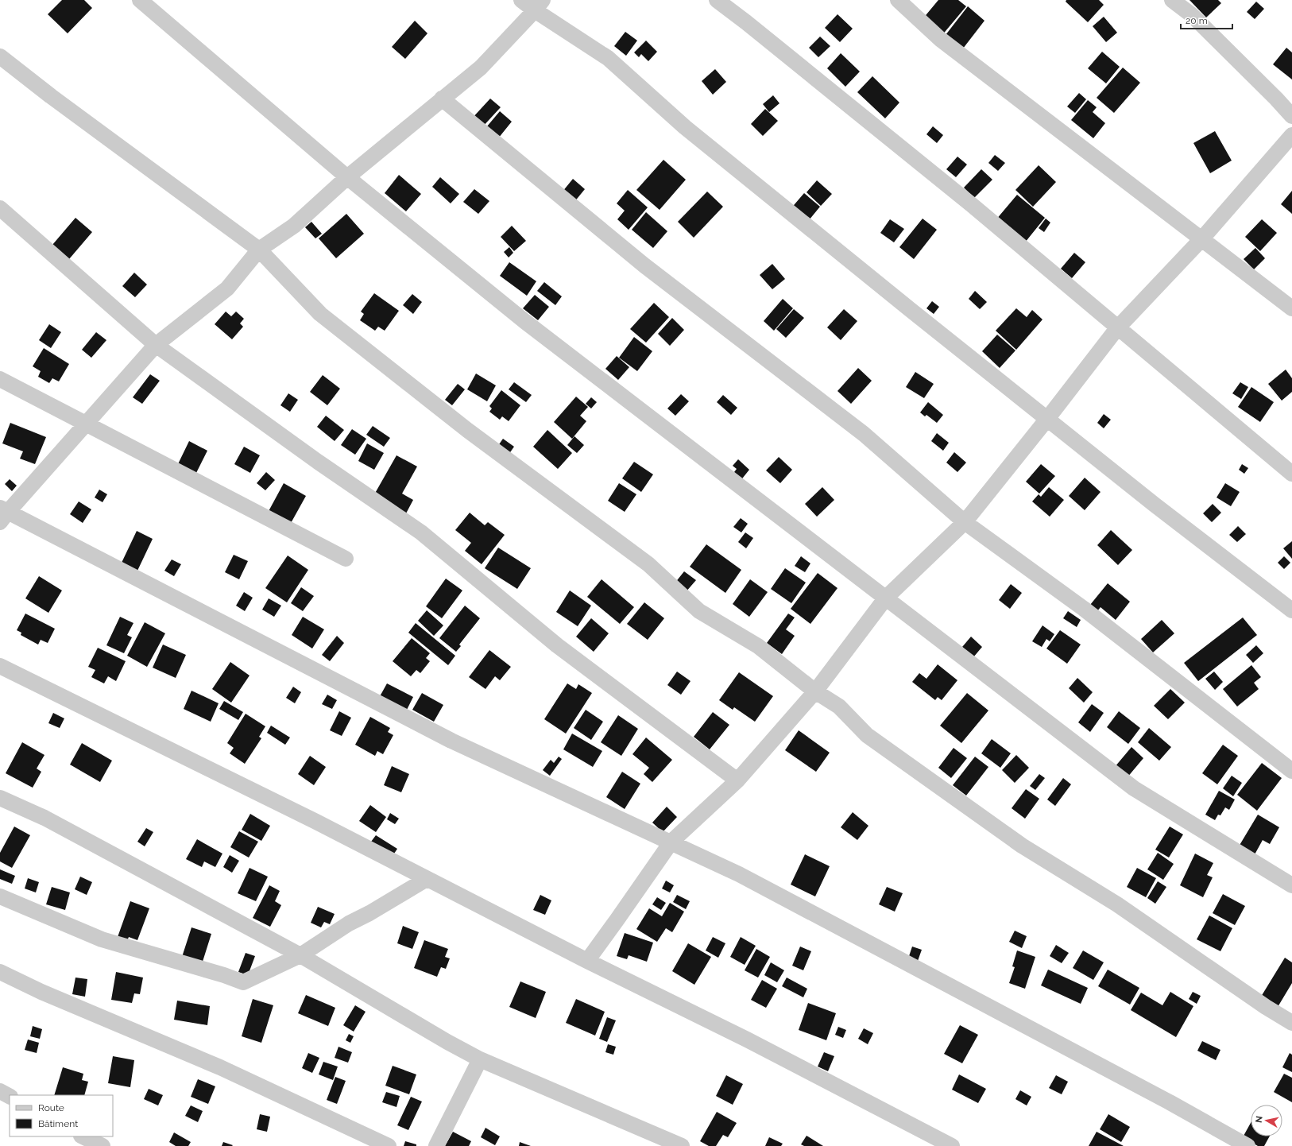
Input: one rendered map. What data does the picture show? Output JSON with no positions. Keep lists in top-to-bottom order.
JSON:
{
  "legend": ["Route", "Bâtiment"],
  "scale_bar": "20 m",
  "north": "left"
}
